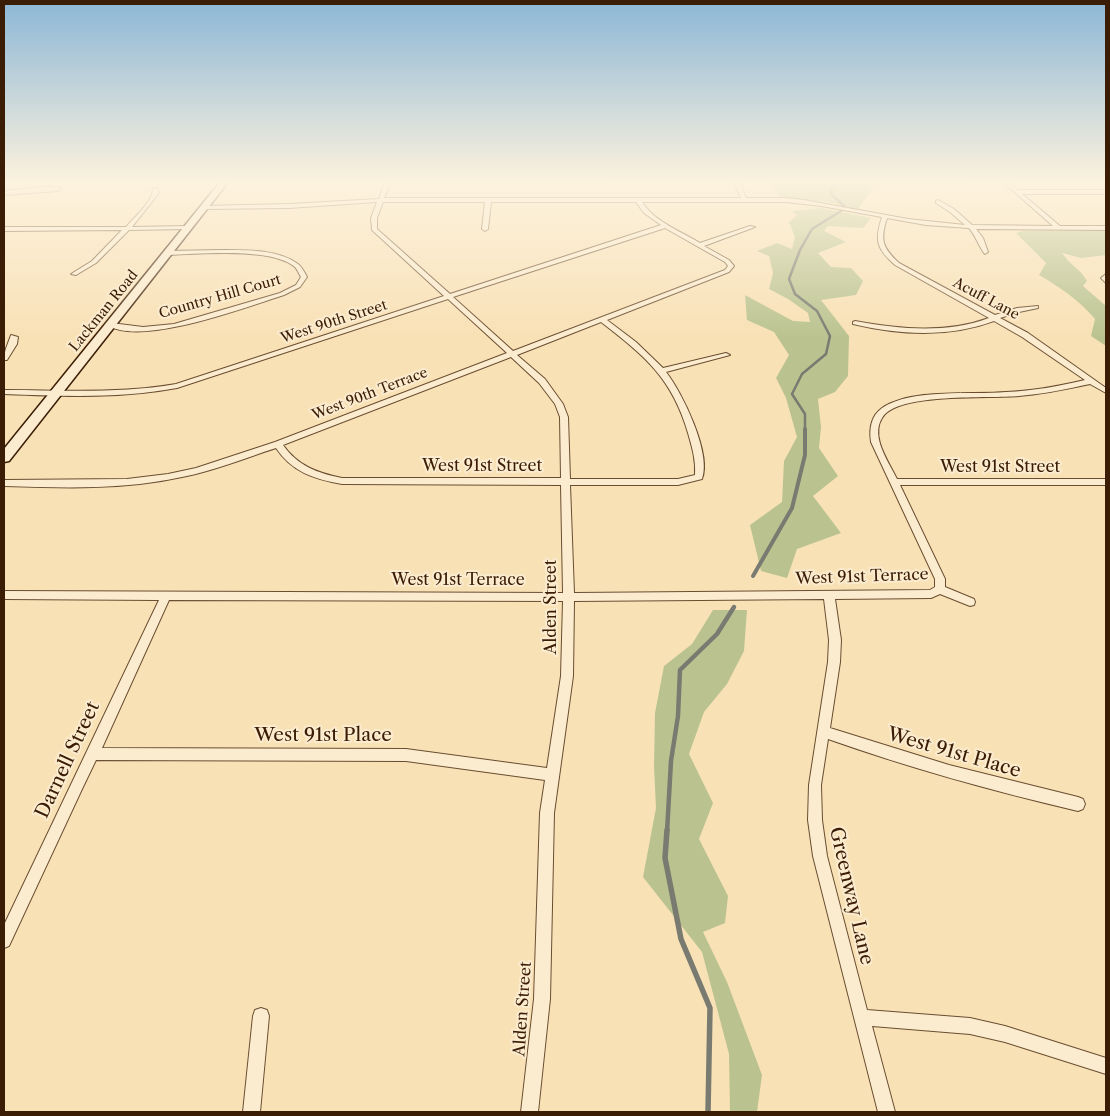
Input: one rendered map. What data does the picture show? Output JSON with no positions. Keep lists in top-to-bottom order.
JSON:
{
  "streets": {
    "main road": ["Lackman Road"],
    "street": [
      "Country Hill Court",
      "Acuff Lane",
      "West 90th Street",
      "West 90th Terrace",
      "West 91st Street",
      "West 91st Terrace",
      "Alden Street",
      "West 91st Place",
      "Darnell Street",
      "Greenway Lane"
    ]
  },
  "crossings": [
    ["Country Hill Court", "Lackman Road"],
    ["Lackman Road", "West 90th Street"],
    ["West 90th Street", "Alden Street"],
    ["West 90th Terrace", "West 91st Street"],
    ["West 90th Terrace", "Alden Street"],
    ["West 91st Street", "Alden Street"],
    ["West 91st Terrace", "Alden Street"],
    ["West 91st Terrace", "Darnell Street"],
    ["West 91st Terrace", "Greenway Lane"],
    ["Alden Street", "West 91st Place"],
    ["West 91st Place", "Darnell Street"],
    ["West 91st Place", "Greenway Lane"]
  ]
}
